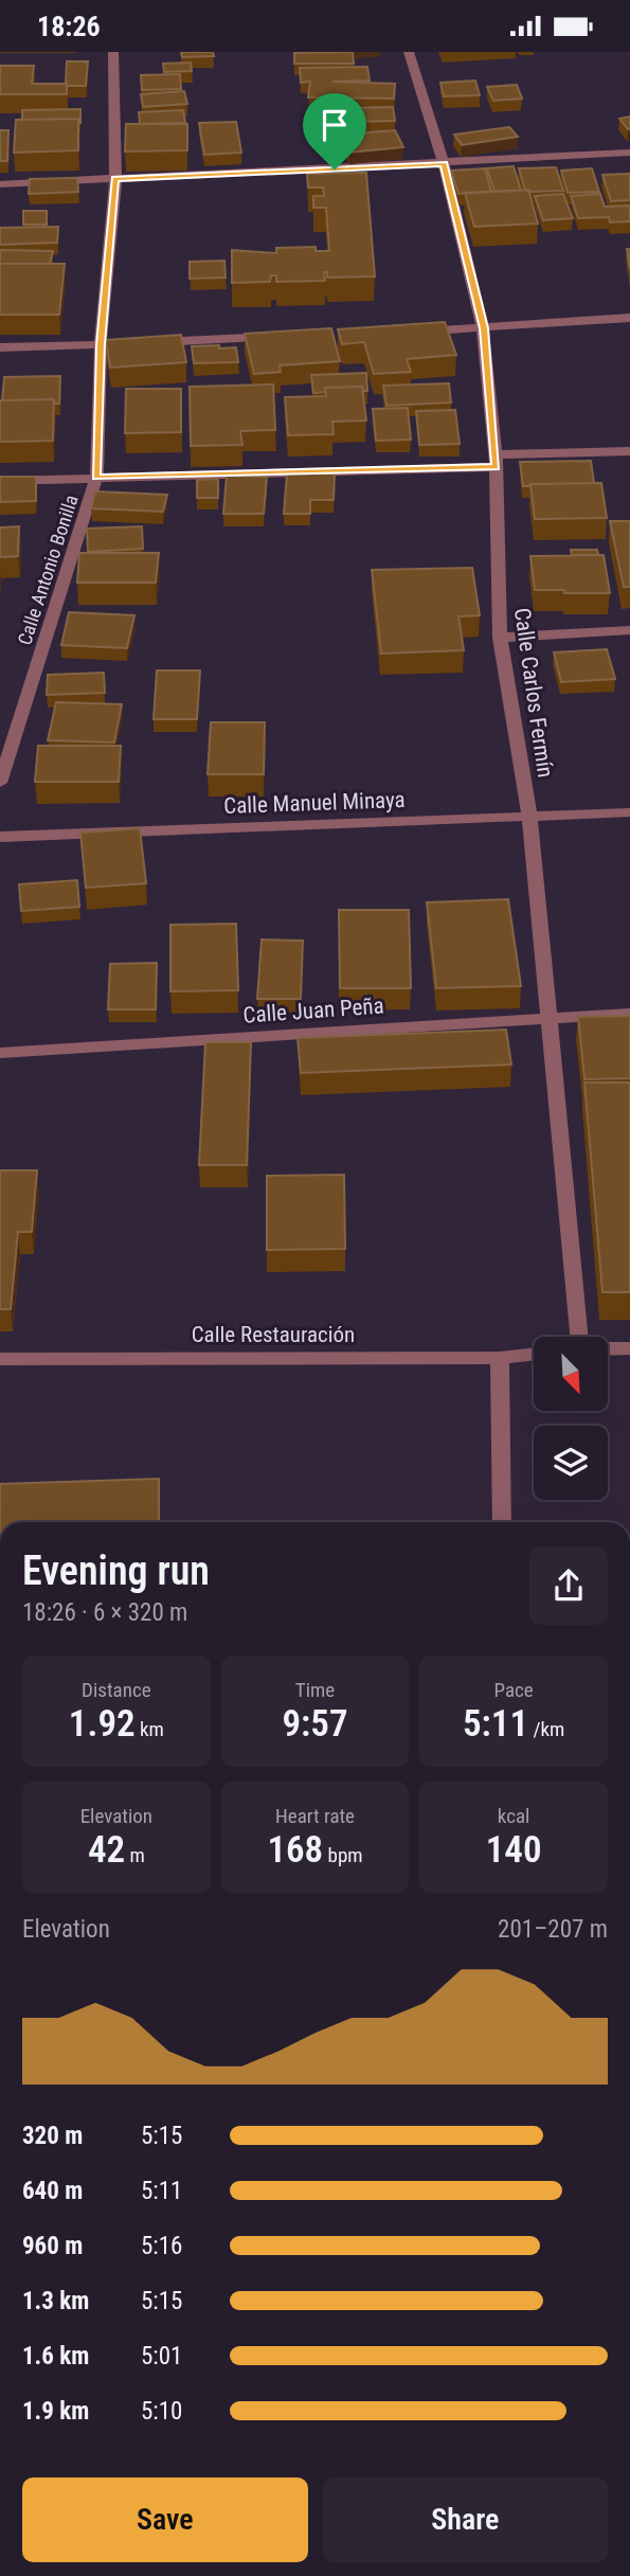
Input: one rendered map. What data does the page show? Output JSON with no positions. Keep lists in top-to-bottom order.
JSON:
{
  "streets": {
    "street": [
      "Calle Antonio Bonilla",
      "Calle Carlos Fermín",
      "Calle Manuel Minaya",
      "Calle Juan Peña",
      "Calle Restauración"
    ]
  },
  "crossings": [
    ["Calle Carlos Fermín", "Calle Manuel Minaya"],
    ["Calle Carlos Fermín", "Calle Juan Peña"]
  ],
  "north": "bottom right",
  "page": {
    "status": "18:26",
    "heading": ["Evening run", "18:26 · 6 × 320 m"],
    "stats": [
      ["Distance", "1.92 km"],
      ["Time", "9:57"],
      ["Pace", "5:11 /km"],
      ["Elevation", "42 m"],
      ["Heart rate", "168 bpm"],
      ["kcal", "140"]
    ],
    "chart": ["Elevation", "201–207 m"],
    "list": [
      {
        "name": "320 m",
        "note": "5:15"
      },
      {
        "name": "640 m",
        "note": "5:11"
      },
      {
        "name": "960 m",
        "note": "5:16"
      },
      {
        "name": "1.3 km",
        "note": "5:15"
      },
      {
        "name": "1.6 km",
        "note": "5:01"
      },
      {
        "name": "1.9 km",
        "note": "5:10"
      }
    ],
    "buttons": ["Save", "Share"]
  }
}
